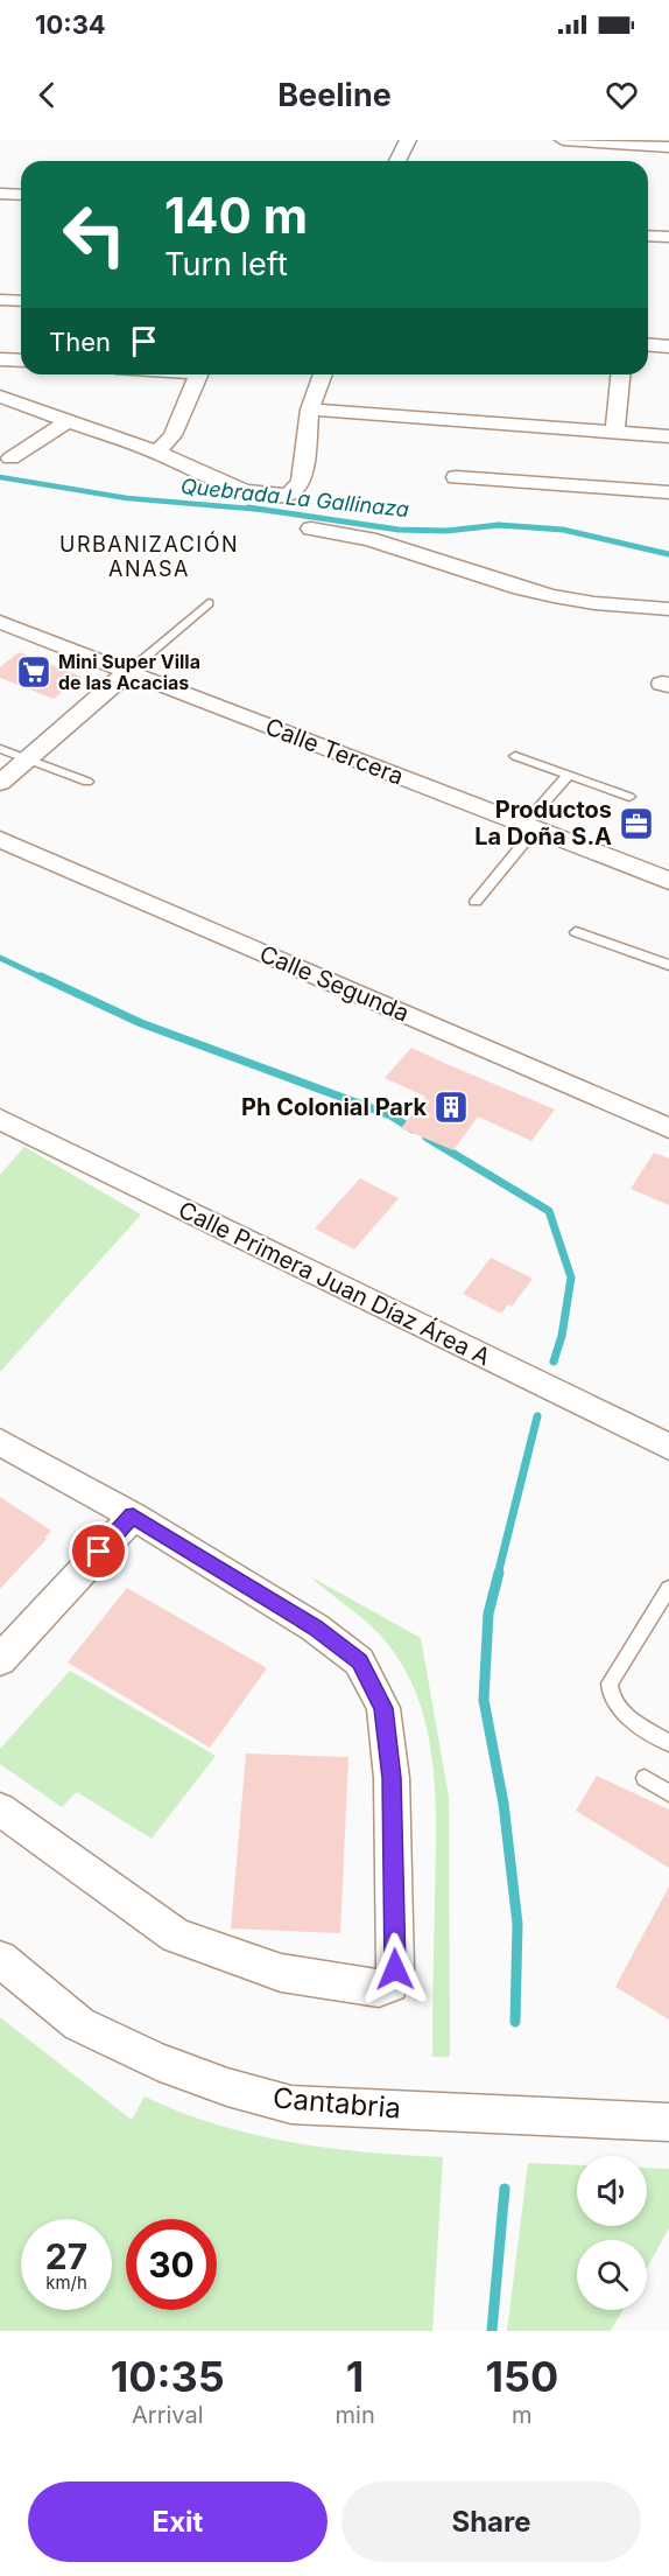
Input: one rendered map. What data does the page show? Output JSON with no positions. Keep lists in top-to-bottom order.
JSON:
{
  "streets": {
    "street": [
      "Calle Tercera",
      "Calle Segunda",
      "Calle Primera Juan Díaz Área A",
      "Cantabria"
    ]
  },
  "districts": ["URBANIZACIÓN ANASA"],
  "water": ["Quebrada La Gallinaza"],
  "places": {
    "supermarket": ["Mini Super Villa de las Acacias"],
    "office": ["Productos La Doña S.A"],
    "building": ["Ph Colonial Park"]
  },
  "page": {
    "status": "10:34",
    "header": "Beeline",
    "turn": ["140 m", "Turn left"],
    "then": "Then",
    "speed": "27 km/h",
    "limit": "30",
    "eta": [
      "10:35",
      "Arrival",
      "1",
      "min",
      "150",
      "m"
    ],
    "buttons": ["Exit", "Share"]
  }
}
